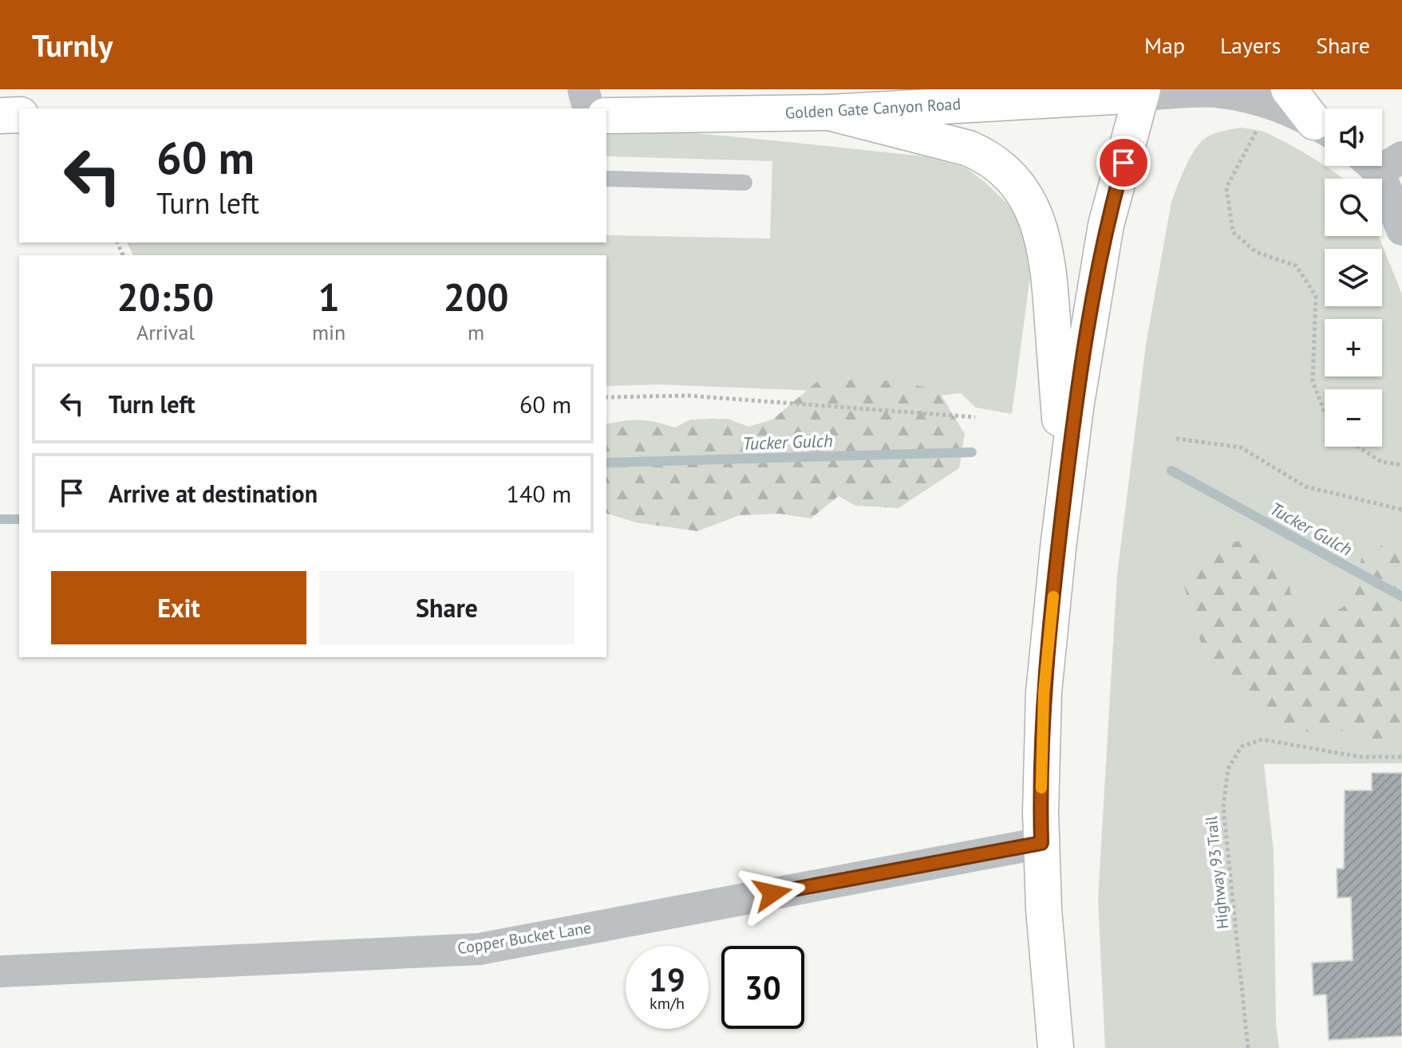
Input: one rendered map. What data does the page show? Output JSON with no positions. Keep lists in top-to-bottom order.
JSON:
{
  "streets": {
    "main road": ["Golden Gate Canyon Road"],
    "street": ["Copper Bucket Lane"],
    "path": ["Highway 93 Trail"]
  },
  "water": ["Tucker Gulch"],
  "page": {
    "header": "Turnly",
    "nav": ["Map", "Layers", "Share"],
    "map_buttons": ["+", "−"],
    "turn": ["60 m", "Turn left"],
    "eta": [
      "20:50",
      "Arrival",
      "1",
      "min",
      "200",
      "m"
    ],
    "list": [
      {
        "name": "Turn left",
        "value": "60 m"
      },
      {
        "name": "Arrive at destination",
        "value": "140 m"
      }
    ],
    "buttons": ["Exit", "Share"],
    "speed": "19 km/h",
    "limit": "30"
  }
}
